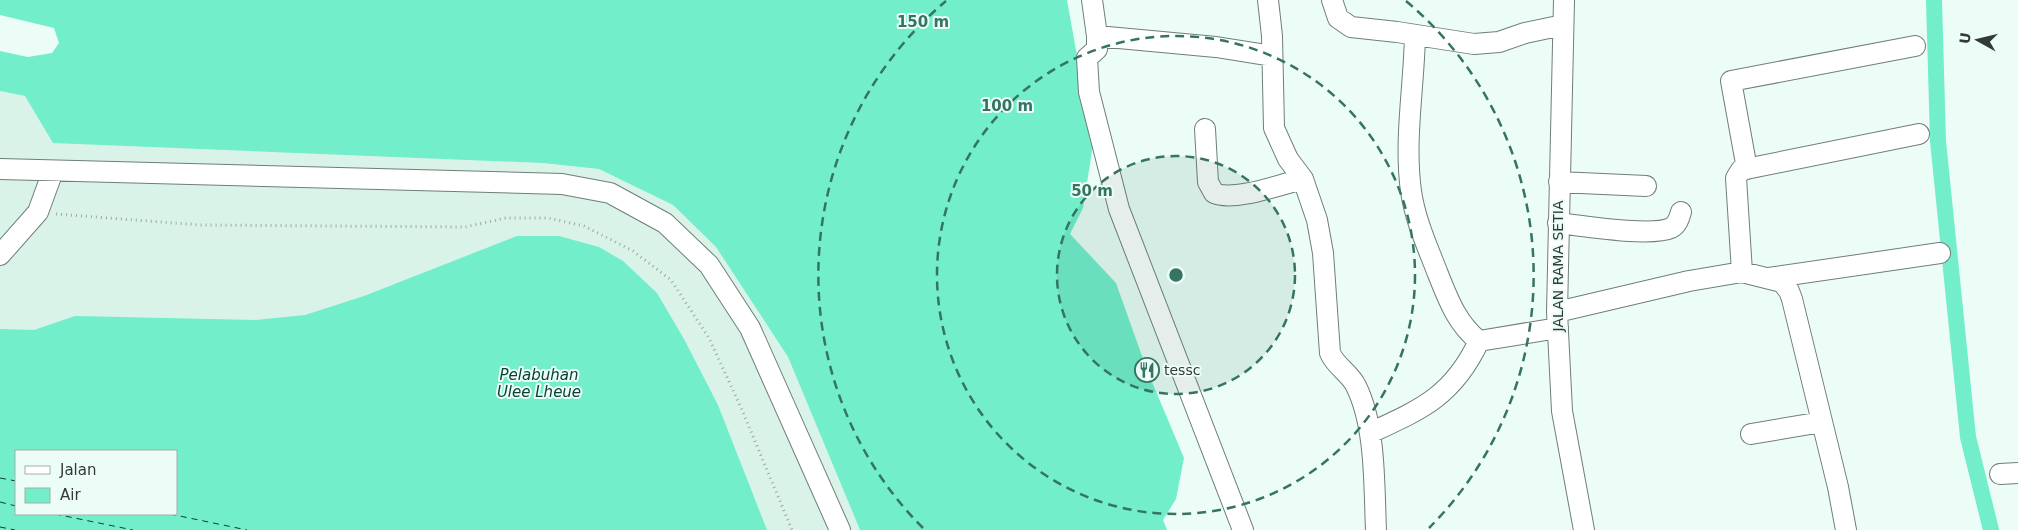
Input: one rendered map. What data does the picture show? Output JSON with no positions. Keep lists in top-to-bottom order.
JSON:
{
  "streets": {
    "street": ["JALAN RAMA SETIA"]
  },
  "water": ["Pelabuhan Ulee Lheue"],
  "places": {
    "restaurant": ["tessc"]
  },
  "legend": ["Jalan", "Air"],
  "north": "left",
  "rings": ["150 m", "100 m", "50 m"]
}
